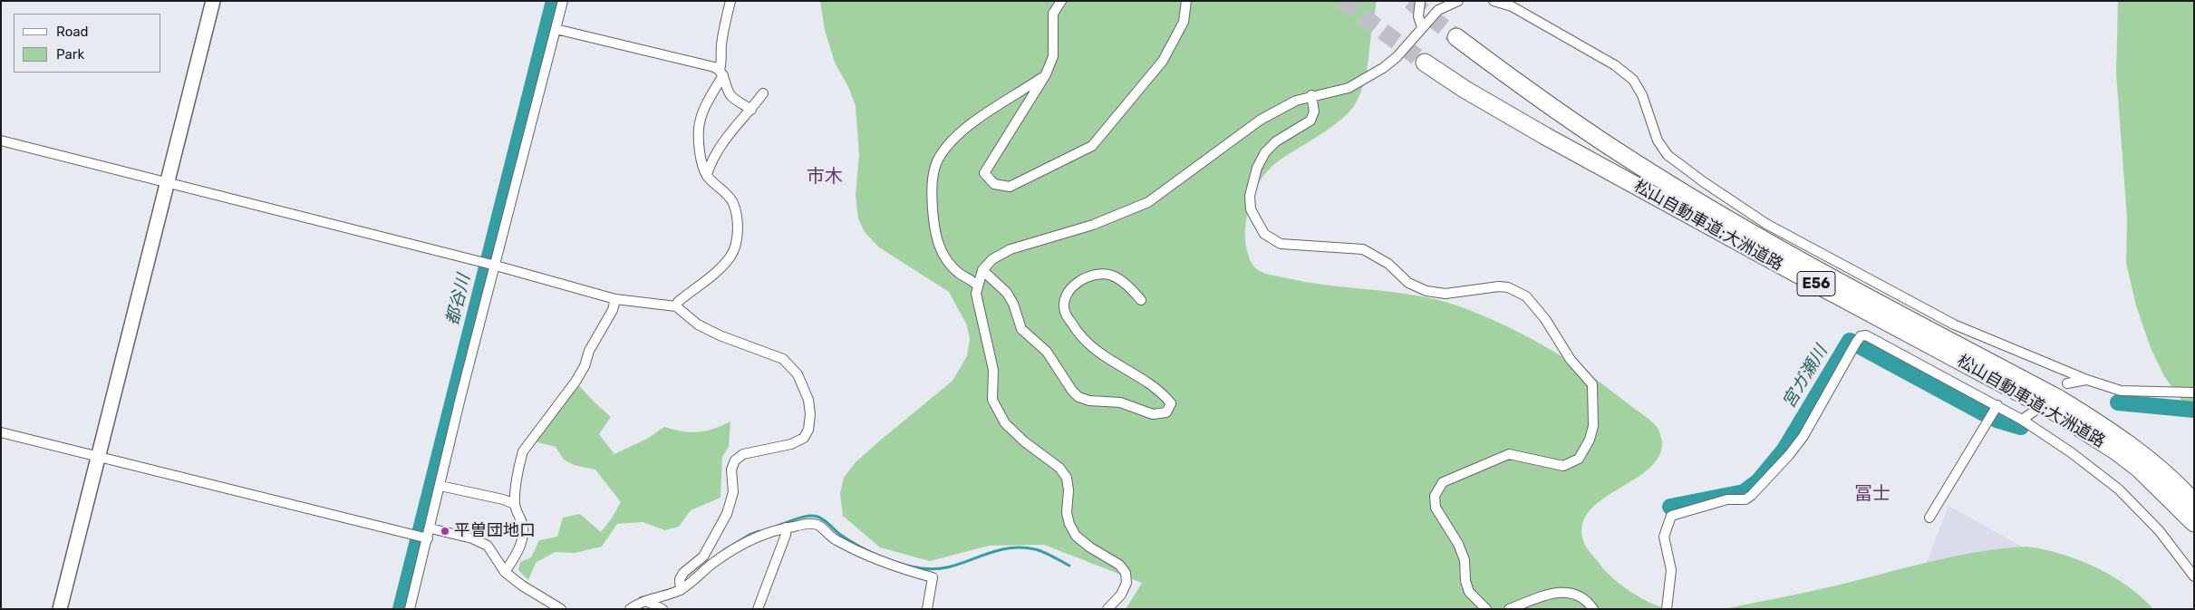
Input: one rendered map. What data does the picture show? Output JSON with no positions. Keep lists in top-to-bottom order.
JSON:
{
  "streets": {
    "highway": ["松山自動車道;大洲道路", "E56"]
  },
  "districts": ["市木", "冨士"],
  "water": ["都谷川", "宮ガ瀬川"],
  "places": ["平曽団地口"],
  "legend": ["Road", "Park"]
}
